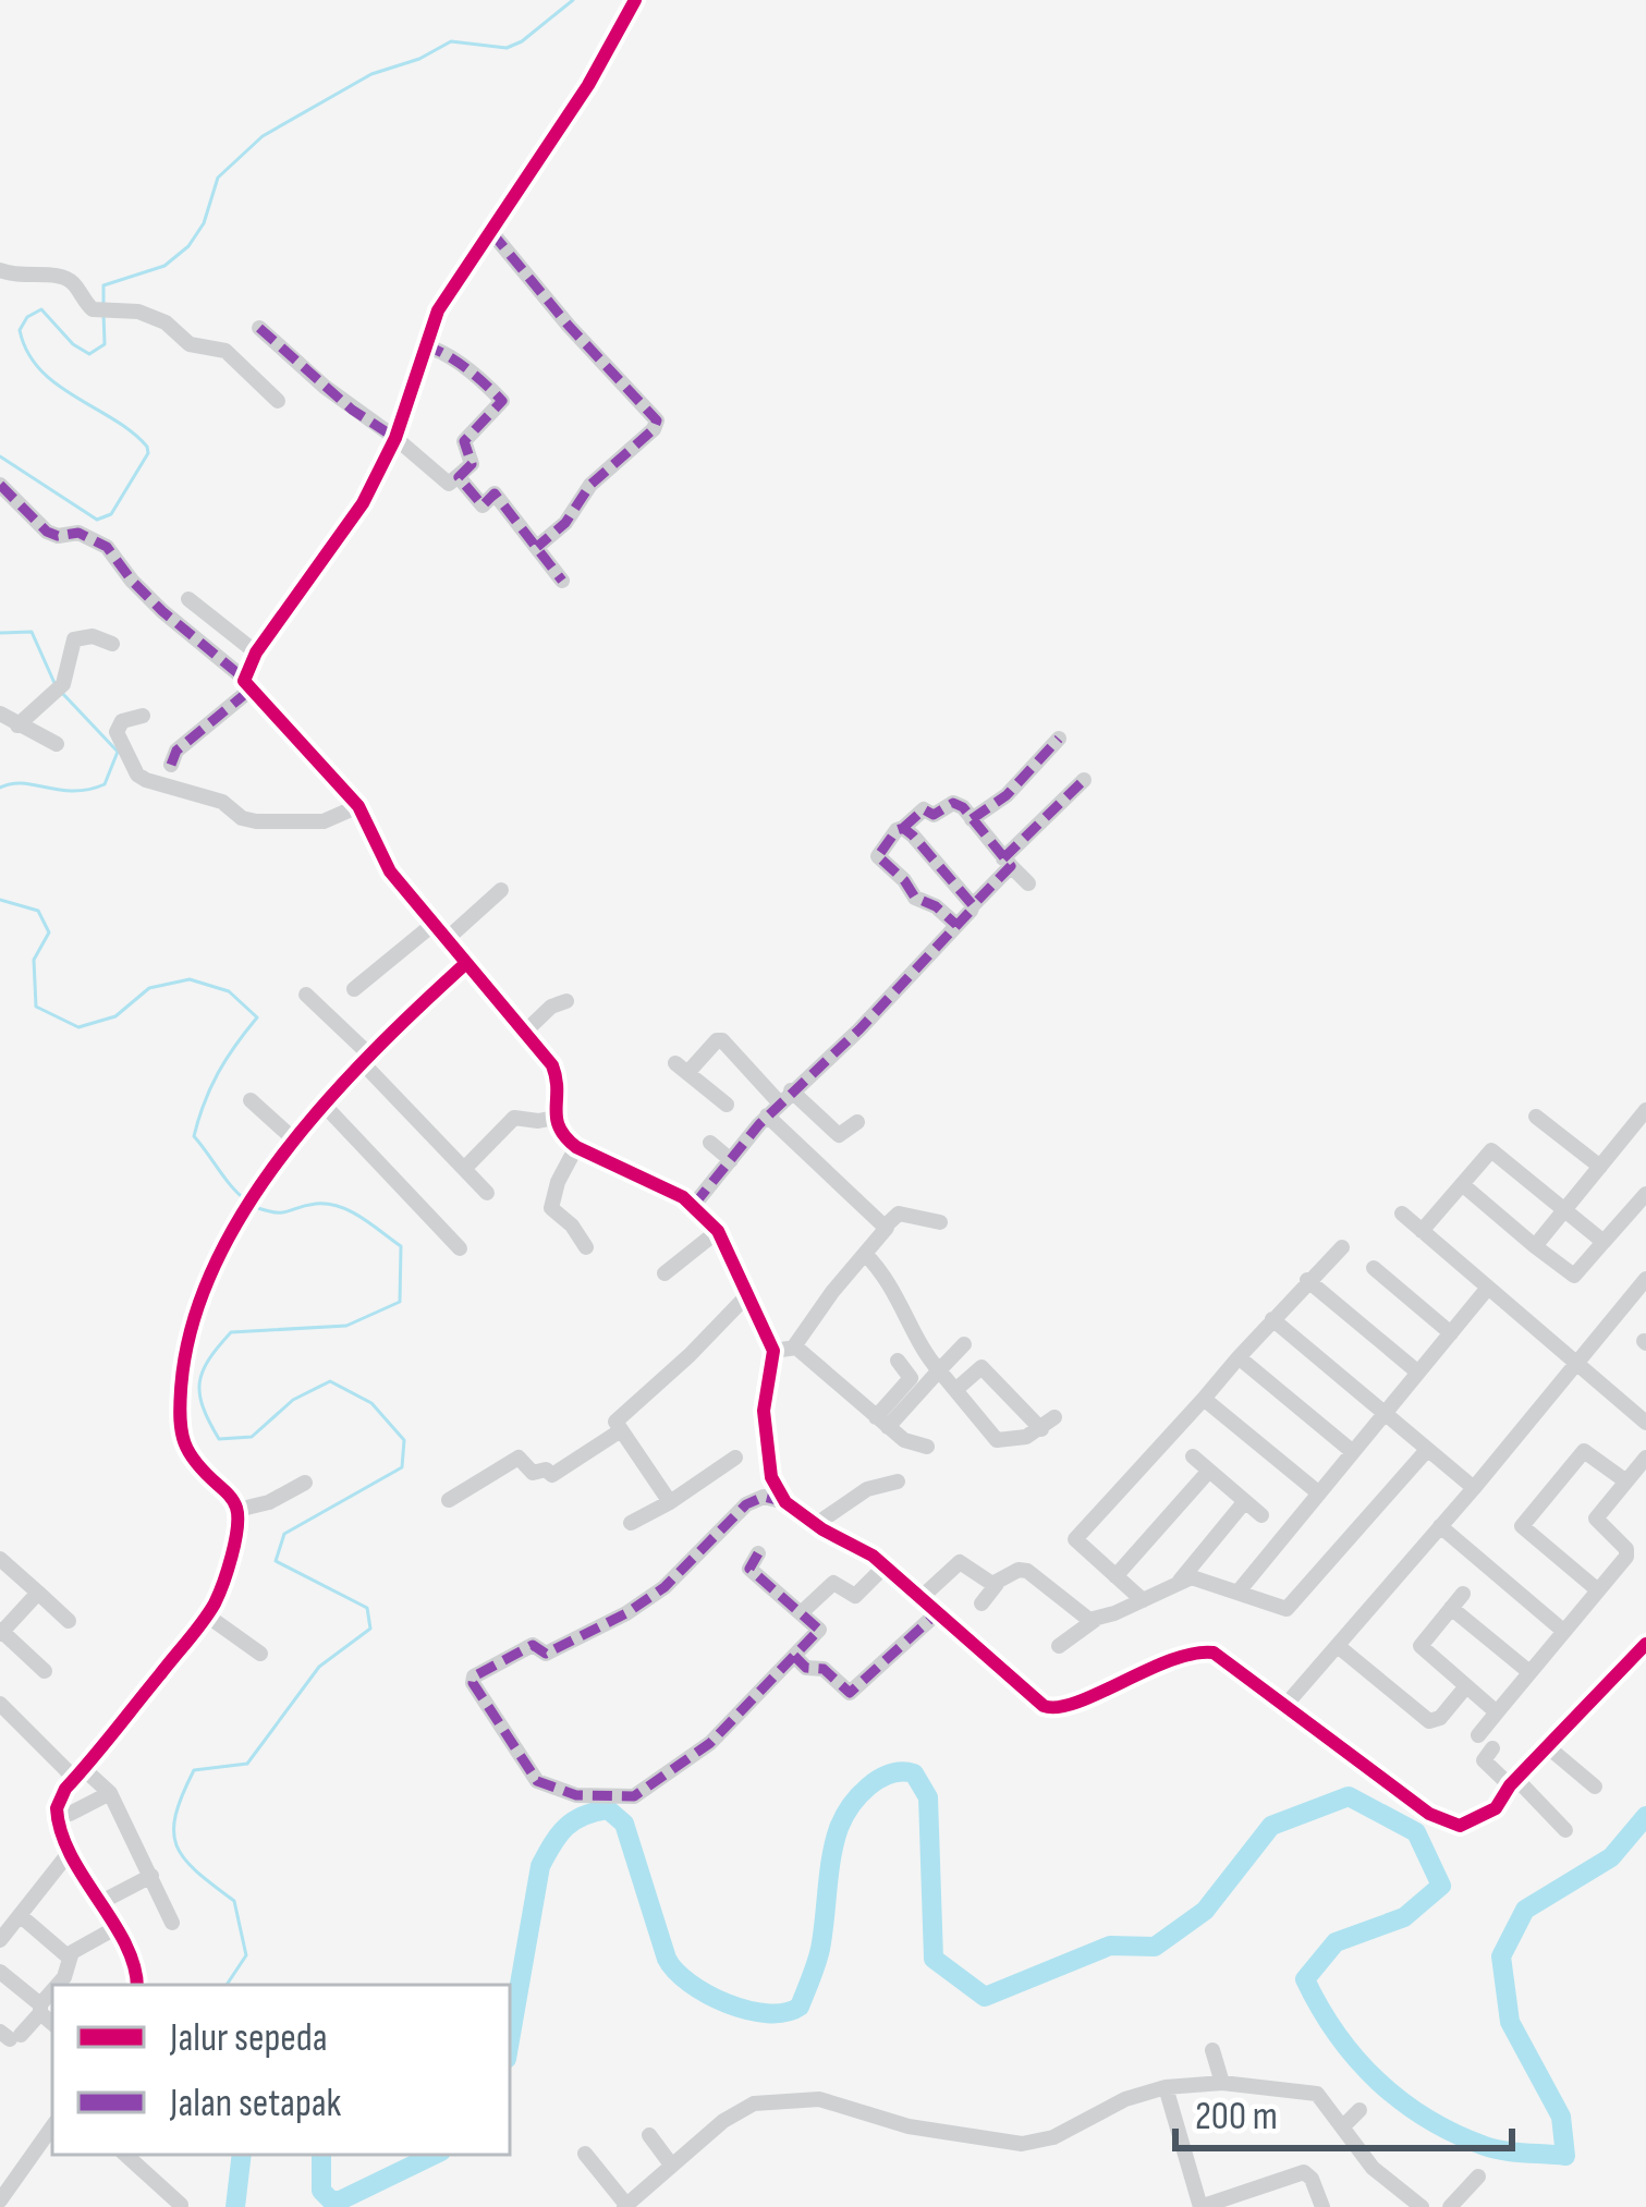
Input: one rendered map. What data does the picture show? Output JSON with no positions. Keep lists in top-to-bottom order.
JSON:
{
  "legend": ["Jalur sepeda", "Jalan setapak"],
  "scale_bar": "200 m"
}
